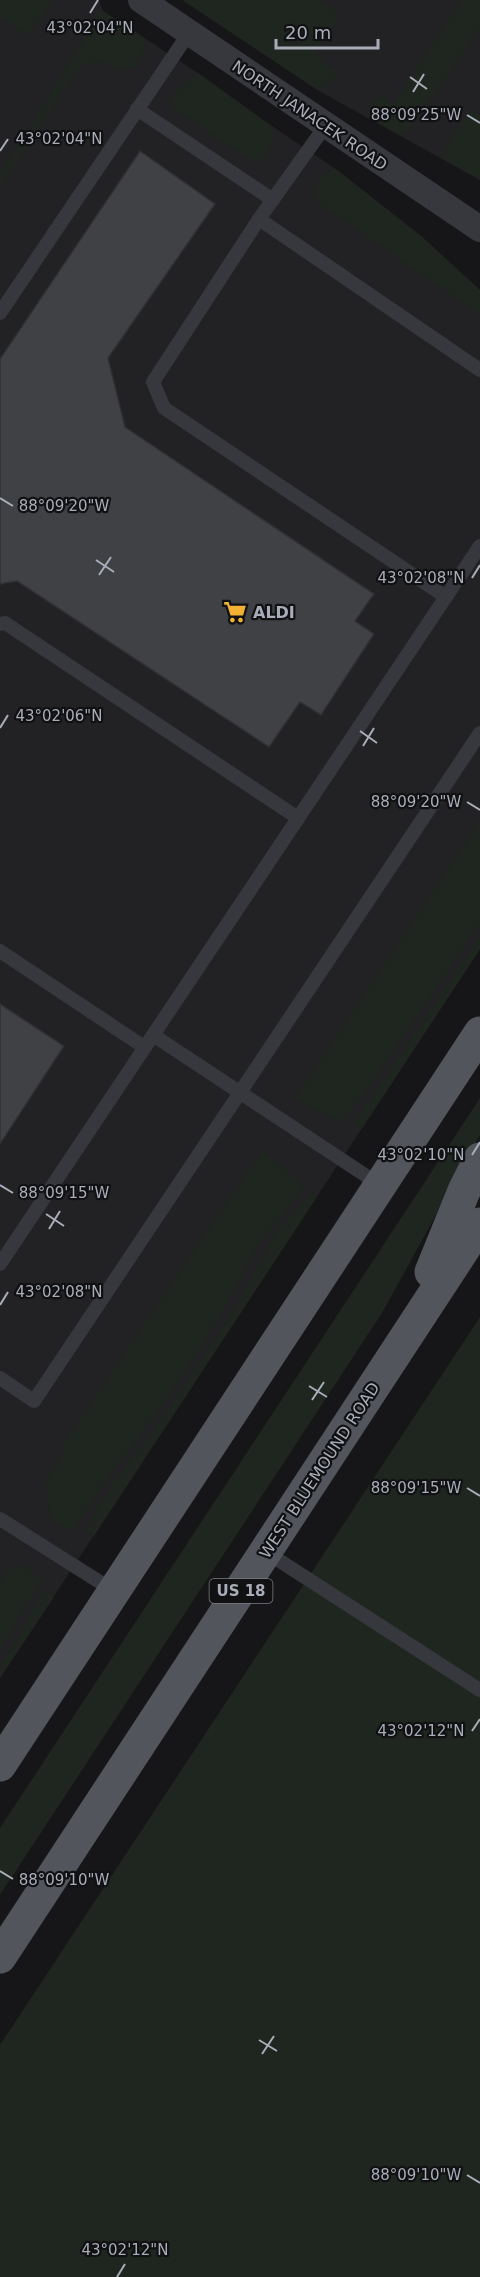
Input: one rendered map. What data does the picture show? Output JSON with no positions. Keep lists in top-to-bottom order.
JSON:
{
  "streets": {
    "main road": ["WEST BLUEMOUND ROAD", "US 18"],
    "street": ["NORTH JANACEK ROAD"]
  },
  "places": {
    "supermarket": ["ALDI"]
  },
  "scale_bar": "20 m",
  "coordinates": [
    "43°02'04\"N",
    "88°09'25\"W",
    "88°09'20\"W",
    "43°02'08\"N",
    "43°02'06\"N",
    "43°02'10\"N",
    "88°09'15\"W",
    "43°02'12\"N",
    "88°09'10\"W"
  ]
}
